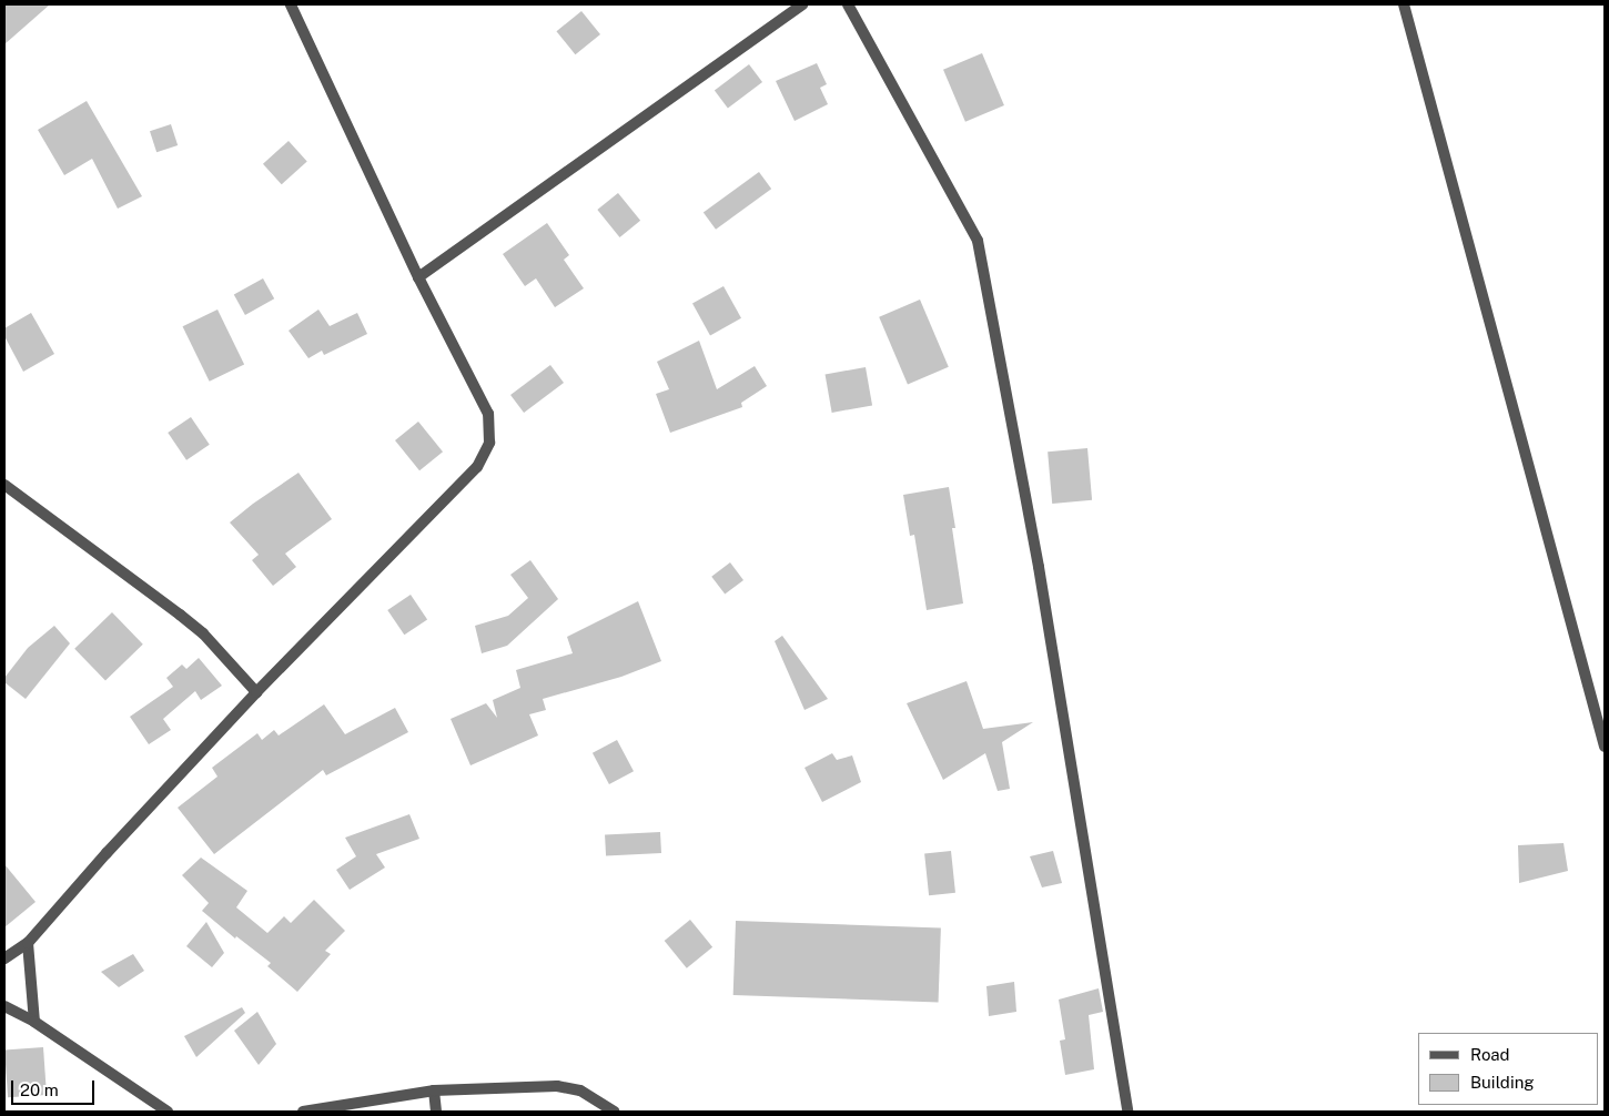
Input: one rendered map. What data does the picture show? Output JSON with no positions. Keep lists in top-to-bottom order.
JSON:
{
  "legend": ["Road", "Building"],
  "scale_bar": "20 m"
}
